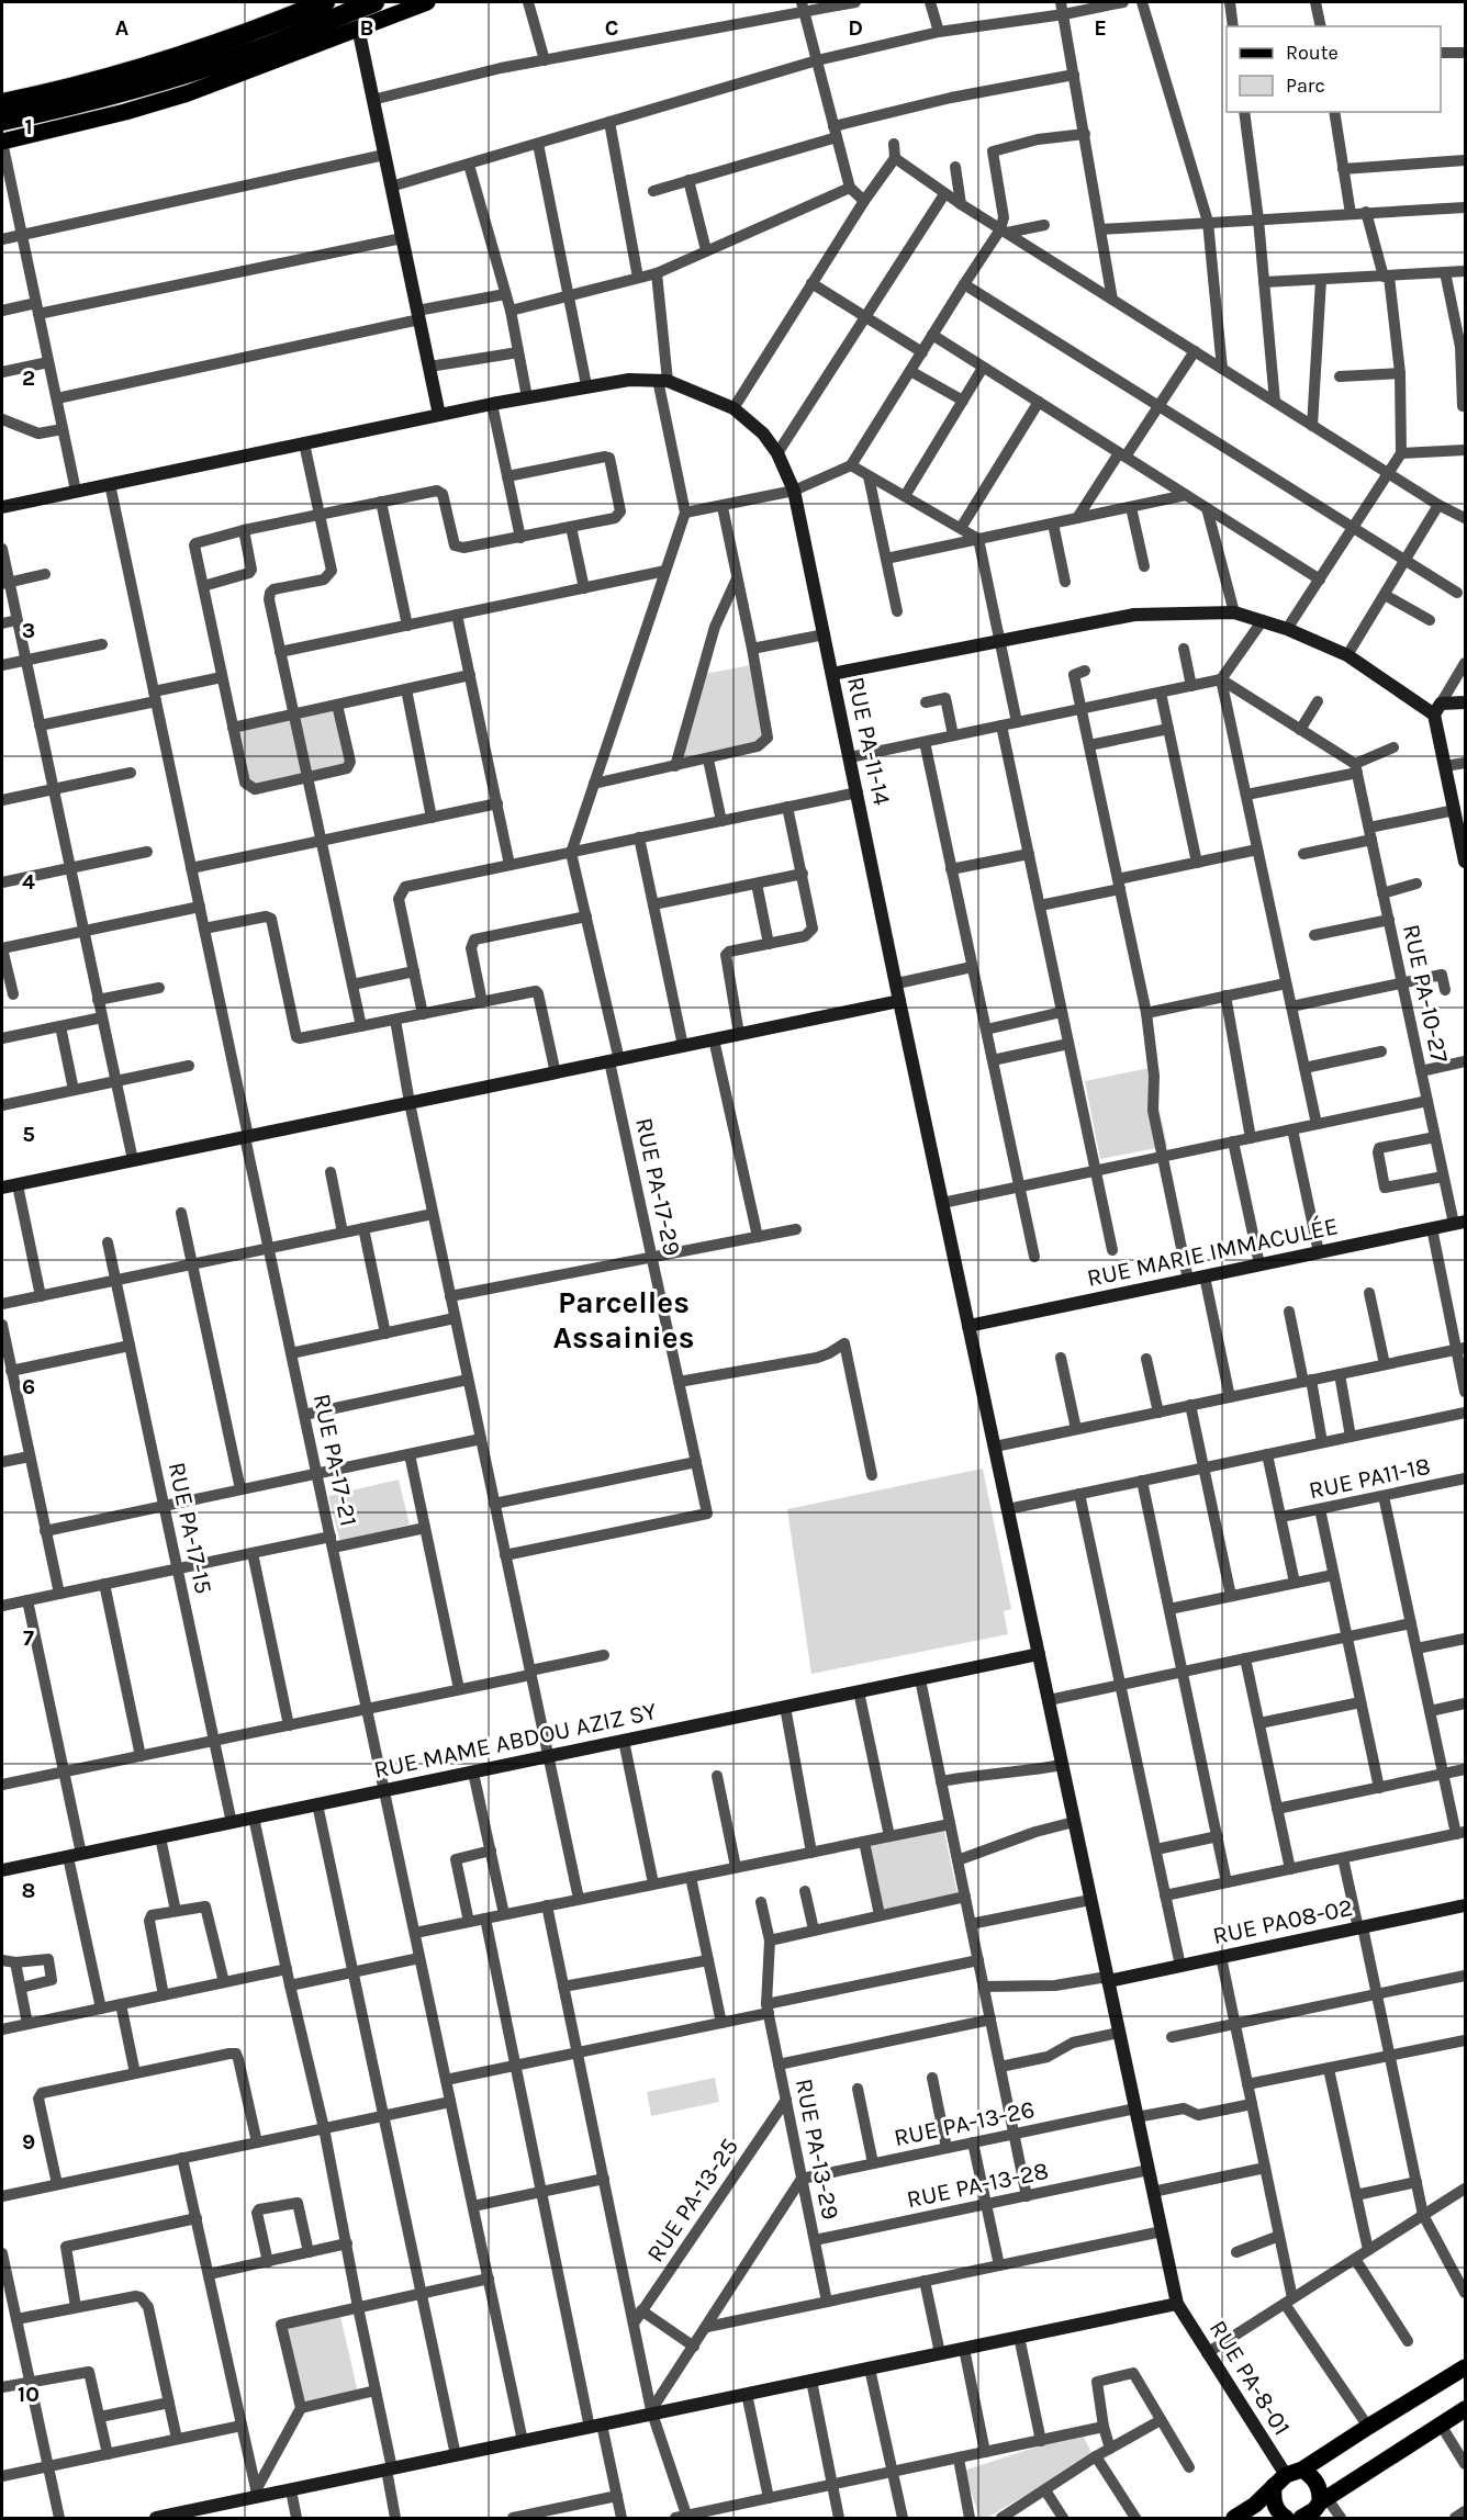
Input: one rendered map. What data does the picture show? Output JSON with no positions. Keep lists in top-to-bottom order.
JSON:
{
  "streets": {
    "street": [
      "RUE PA-11-14",
      "RUE PA-10-27",
      "RUE PA-17-29",
      "RUE MARIE IMMACULÉE",
      "RUE PA-17-21",
      "RUE PA11-18",
      "RUE PA-17-15",
      "RUE MAME ABDOU AZIZ SY",
      "RUE PA08-02",
      "RUE PA-13-26",
      "RUE PA-13-29",
      "RUE PA-13-28",
      "RUE PA-13-25",
      "RUE PA-8-01"
    ]
  },
  "crossings": [
    ["RUE PA-11-14", "RUE MARIE IMMACULÉE"],
    ["RUE PA-11-14", "RUE MAME ABDOU AZIZ SY"],
    ["RUE PA-11-14", "RUE PA-8-01"],
    ["RUE PA-10-27", "RUE MARIE IMMACULÉE"],
    ["RUE PA-17-21", "RUE MAME ABDOU AZIZ SY"],
    ["RUE PA-17-15", "RUE MAME ABDOU AZIZ SY"],
    ["RUE MAME ABDOU AZIZ SY", "RUE PA-8-01"],
    ["RUE PA08-02", "RUE PA-8-01"],
    ["RUE PA-13-26", "RUE PA-13-29"],
    ["RUE PA-13-26", "RUE PA-8-01"],
    ["RUE PA-13-29", "RUE PA-13-28"],
    ["RUE PA-13-29", "RUE PA-13-25"],
    ["RUE PA-13-28", "RUE PA-8-01"]
  ],
  "districts": ["Parcelles Assainies"],
  "legend": ["Route", "Parc"],
  "grid": {
    "columns": [
      "A",
      "B",
      "C",
      "D",
      "E"
    ],
    "rows": [
      "1",
      "2",
      "3",
      "4",
      "5",
      "6",
      "7",
      "8",
      "9",
      "10"
    ]
  }
}
